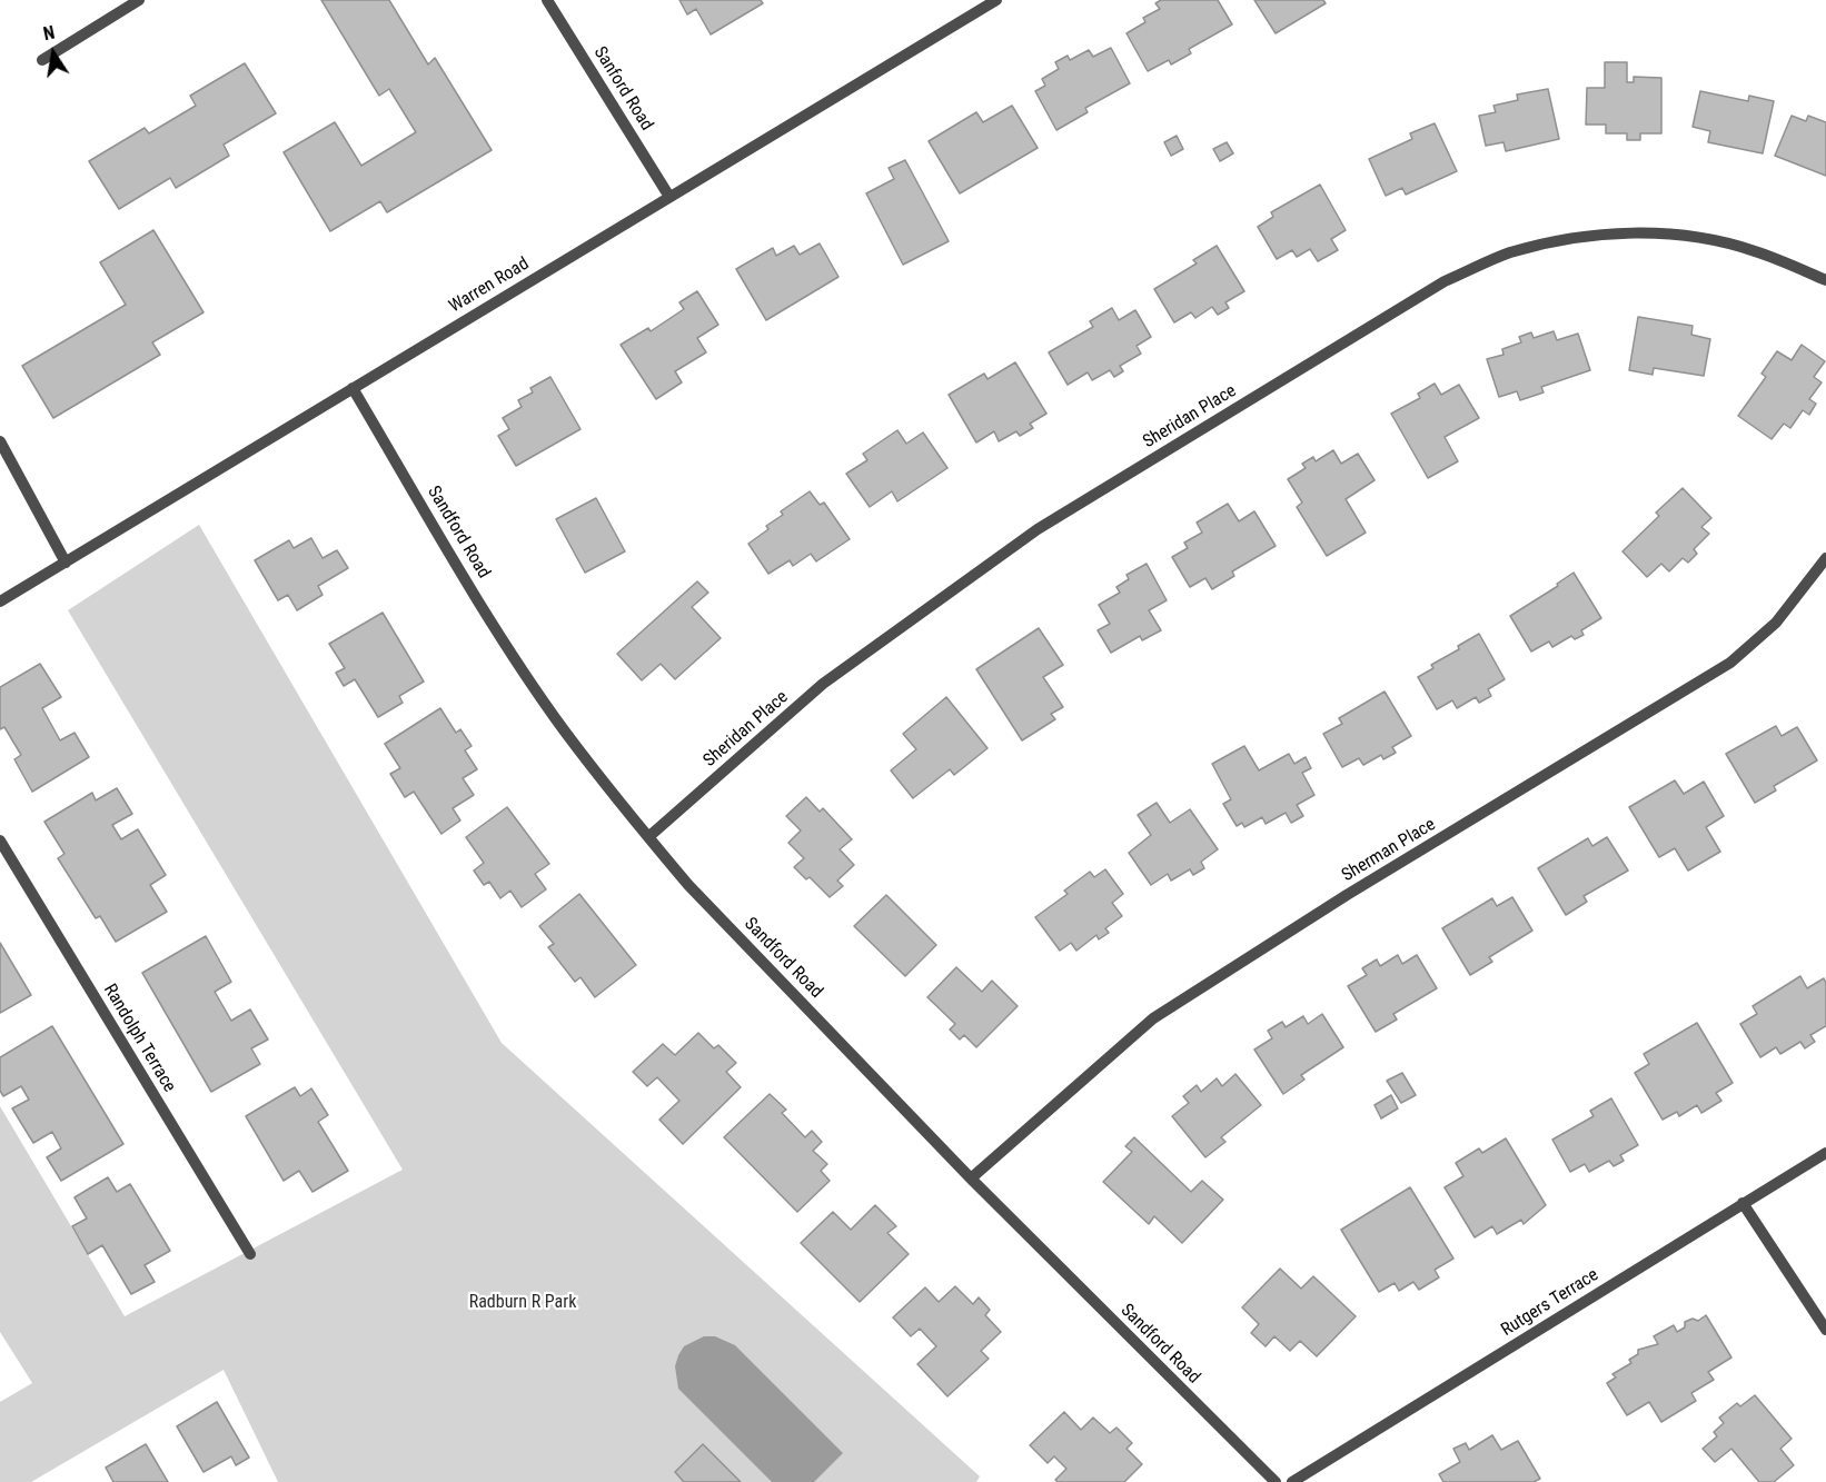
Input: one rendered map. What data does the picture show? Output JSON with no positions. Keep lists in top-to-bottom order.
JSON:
{
  "streets": {
    "street": [
      "Sanford Road",
      "Warren Road",
      "Sheridan Place",
      "Sandford Road",
      "Sherman Place",
      "Randolph Terrace",
      "Rutgers Terrace"
    ]
  },
  "crossings": [
    ["Sanford Road", "Warren Road"],
    ["Warren Road", "Sandford Road"],
    ["Sheridan Place", "Sandford Road"],
    ["Sandford Road", "Sherman Place"]
  ],
  "parks": ["Radburn R Park"],
  "north": "top"
}
